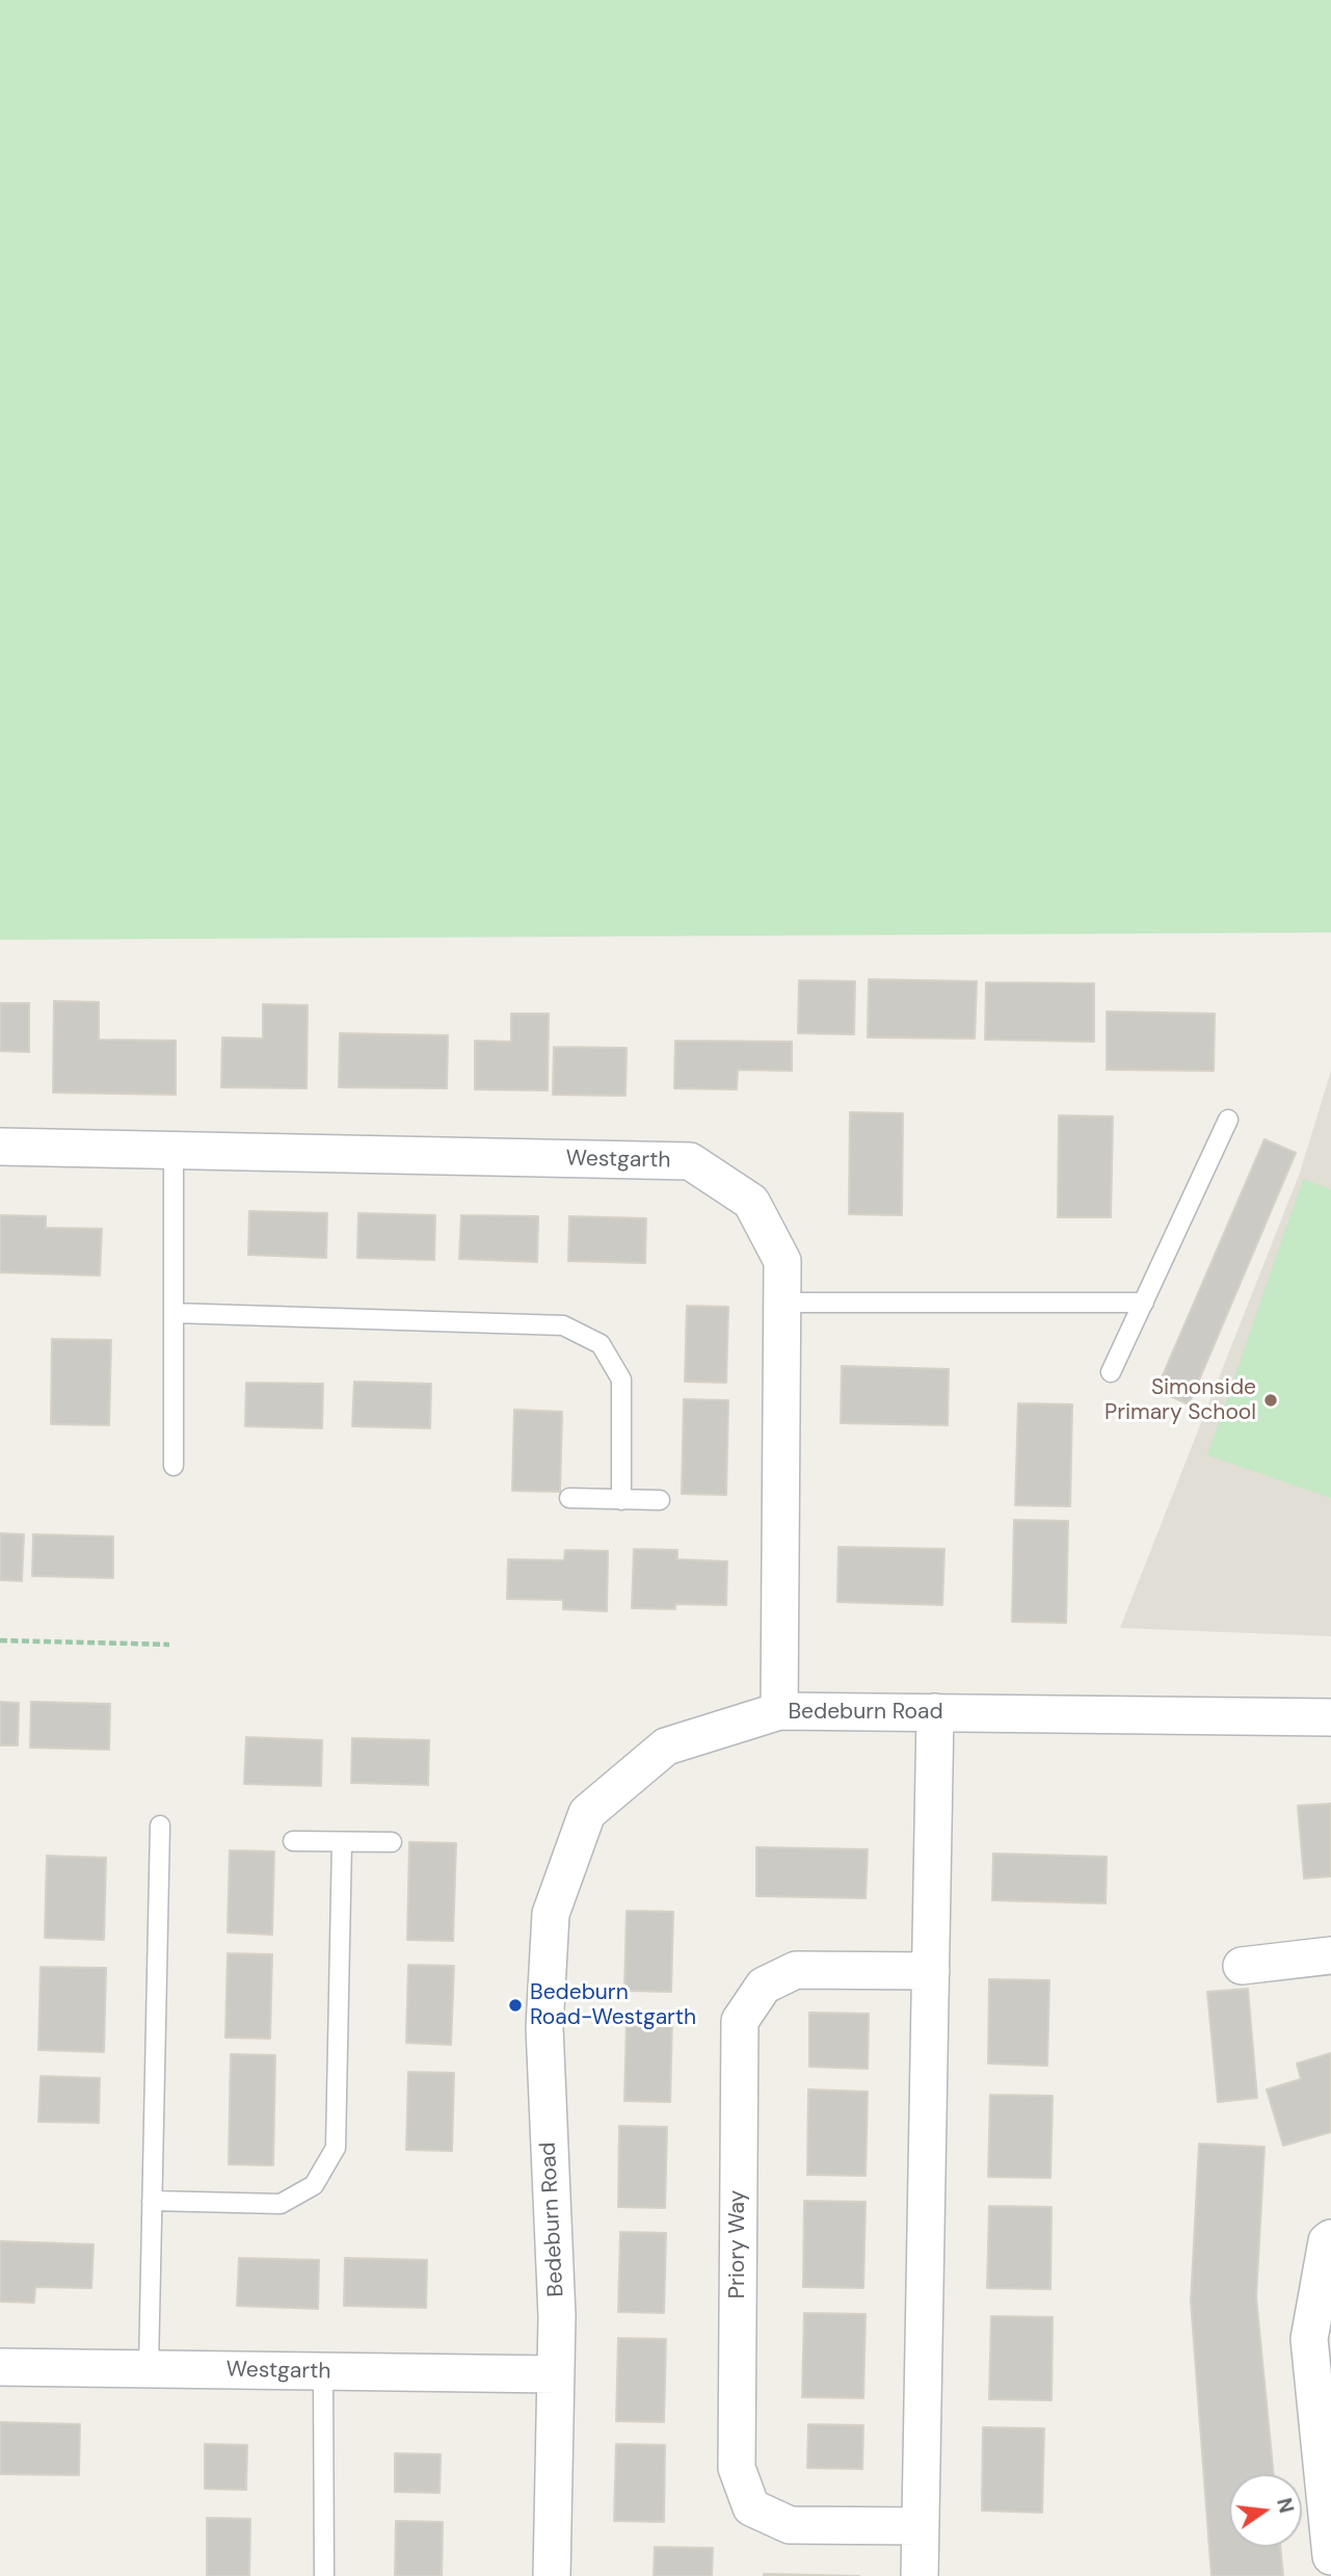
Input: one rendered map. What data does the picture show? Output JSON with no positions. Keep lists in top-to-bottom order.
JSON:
{
  "streets": {
    "street": ["Westgarth", "Bedeburn Road", "Priory Way"]
  },
  "crossings": [
    ["Westgarth", "Bedeburn Road"]
  ],
  "places": ["Simonside Primary School", "Bedeburn Road-Westgarth"],
  "north": "right"
}
